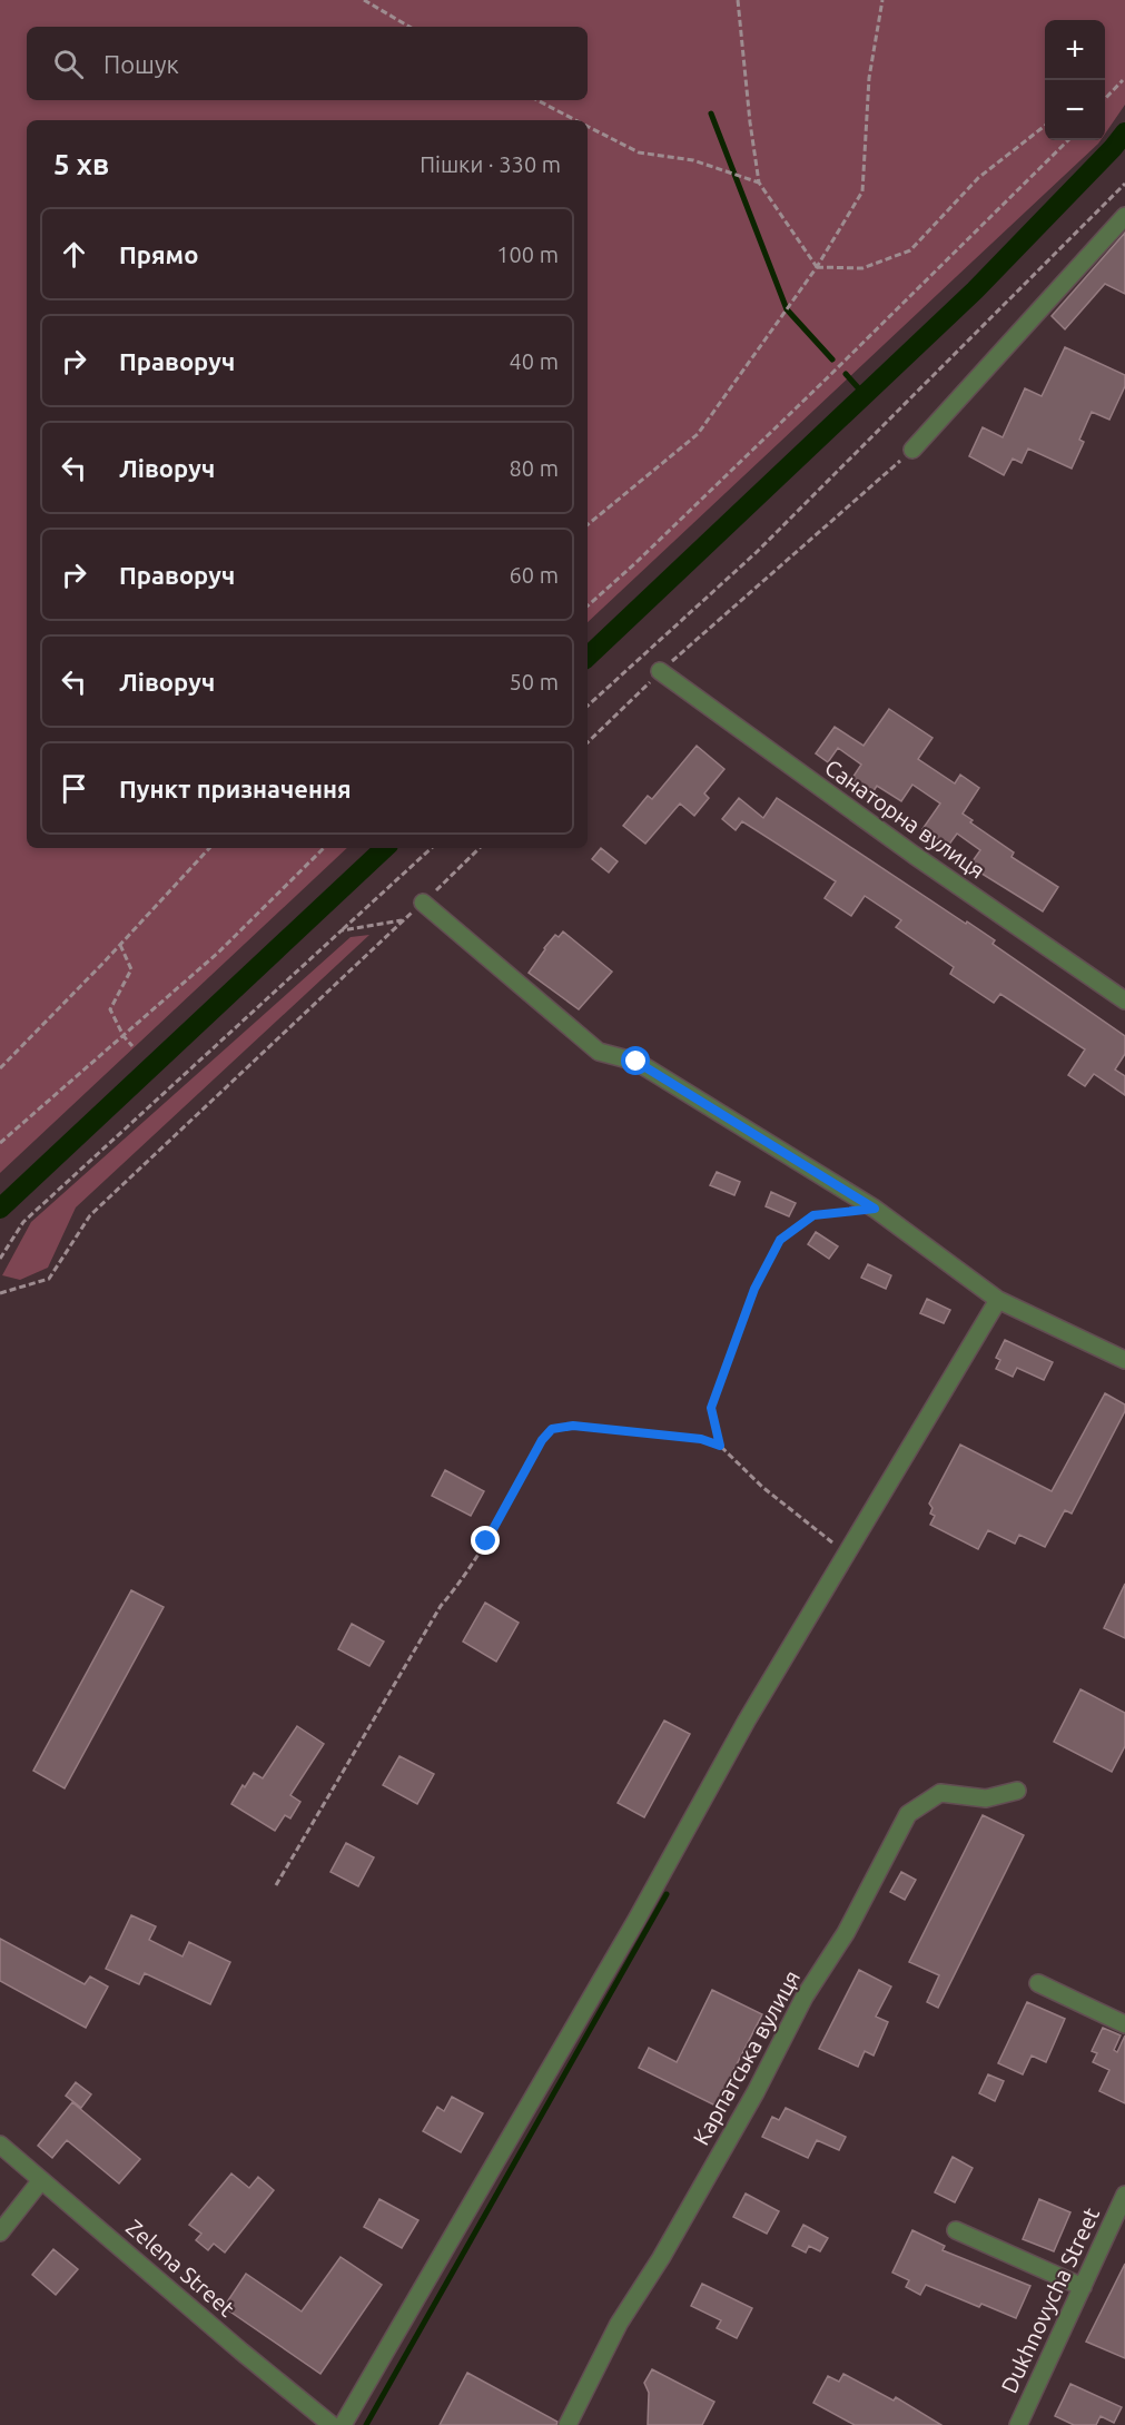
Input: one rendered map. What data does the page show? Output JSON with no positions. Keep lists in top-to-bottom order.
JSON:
{
  "streets": {
    "street": [
      "Санаторна вулиця",
      "Карпатська вулиця",
      "Zelena Street",
      "Dukhnovycha Street"
    ]
  },
  "page": {
    "map_buttons": ["+", "−"],
    "search": "Пошук",
    "heading": ["5 хв", "Пішки · 330 m"],
    "list": [
      ["Прямо", "100 m"],
      ["Праворуч", "40 m"],
      ["Ліворуч", "80 m"],
      ["Праворуч", "60 m"],
      ["Ліворуч", "50 m"],
      "Пункт призначення"
    ]
  }
}
